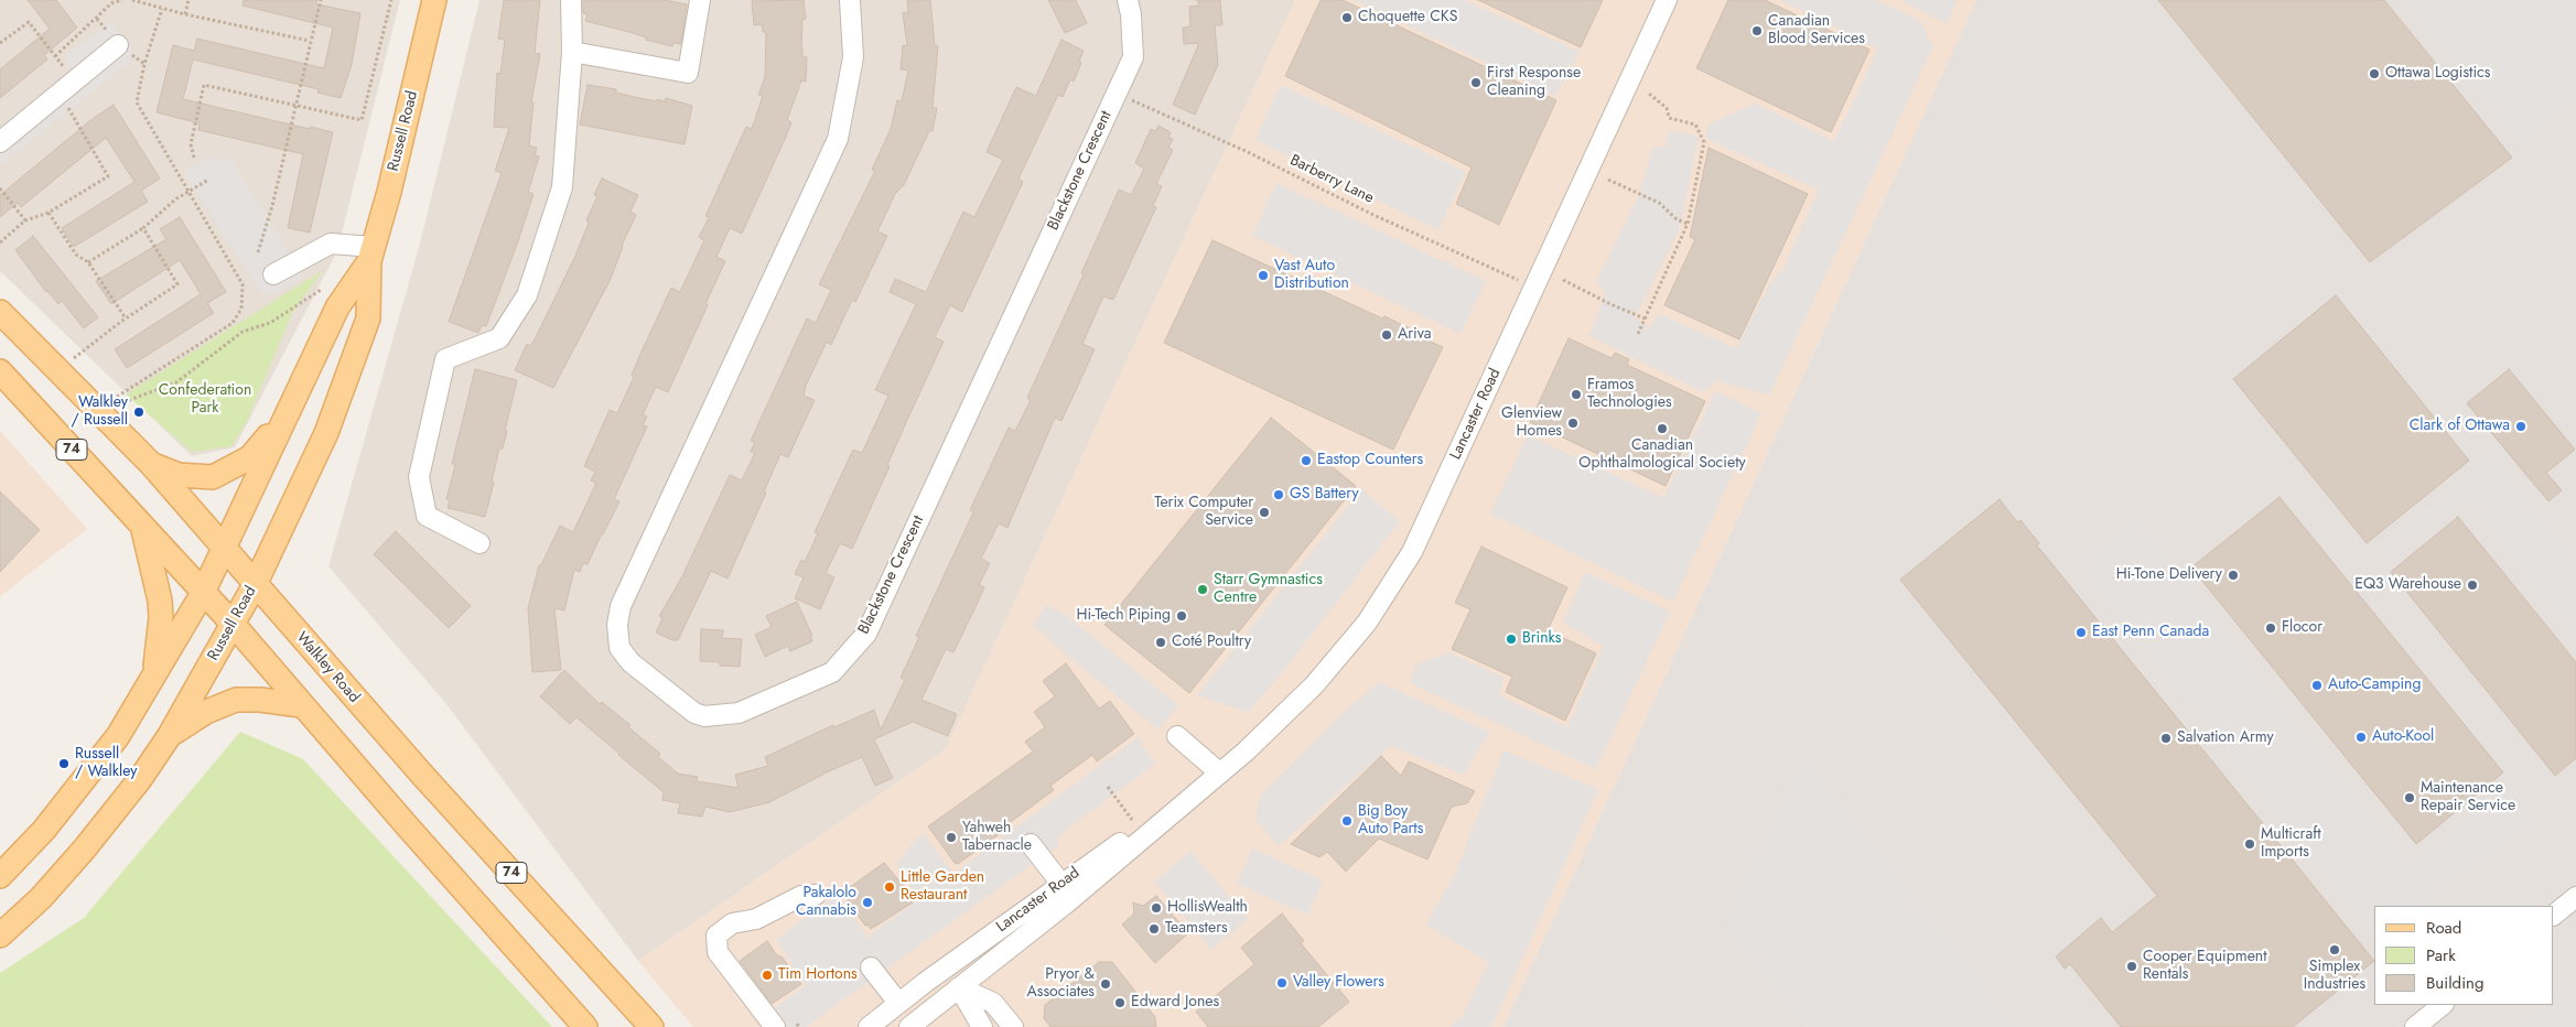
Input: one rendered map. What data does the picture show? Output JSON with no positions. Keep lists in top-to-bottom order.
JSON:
{
  "streets": {
    "main road": ["Russell Road", "74", "Walkley Road"],
    "street": ["Blackstone Crescent", "Lancaster Road"],
    "path": ["Barberry Lane"]
  },
  "crossings": [
    ["Russell Road", "74"],
    ["Russell Road", "Walkley Road"],
    ["Blackstone Crescent", "Barberry Lane"],
    ["Barberry Lane", "Lancaster Road"]
  ],
  "parks": ["Confederation Park"],
  "places": [
    "Choquette CKS",
    "Canadian Blood Services",
    "Ottawa Logistics",
    "First Response Cleaning",
    "Vast Auto Distribution",
    "Ariva",
    "Framos Technologies",
    "Walkley / Russell",
    "Glenview Homes",
    "Clark of Ottawa",
    "Canadian Ophthalmological Society",
    "Eastop Counters",
    "GS Battery",
    "Terix Computer Service",
    "Hi-Tone Delivery",
    "EQ3 Warehouse",
    "Starr Gymnastics Centre",
    "Hi-Tech Piping",
    "Flocor",
    "East Penn Canada",
    "Brinks",
    "Coté Poultry",
    "Auto-Camping",
    "Auto-Kool",
    "Salvation Army",
    "Russell / Walkley",
    "Maintenance Repair Service",
    "Big Boy Auto Parts",
    "Yahweh Tabernacle",
    "Multicraft Imports",
    "Little Garden Restaurant",
    "Pakalolo Cannabis",
    "HollisWealth",
    "Teamsters",
    "Simplex Industries",
    "Cooper Equipment Rentals",
    "Tim Hortons",
    "Valley Flowers",
    "Pryor & Associates",
    "Edward Jones"
  ],
  "legend": ["Road", "Park", "Building"]
}
